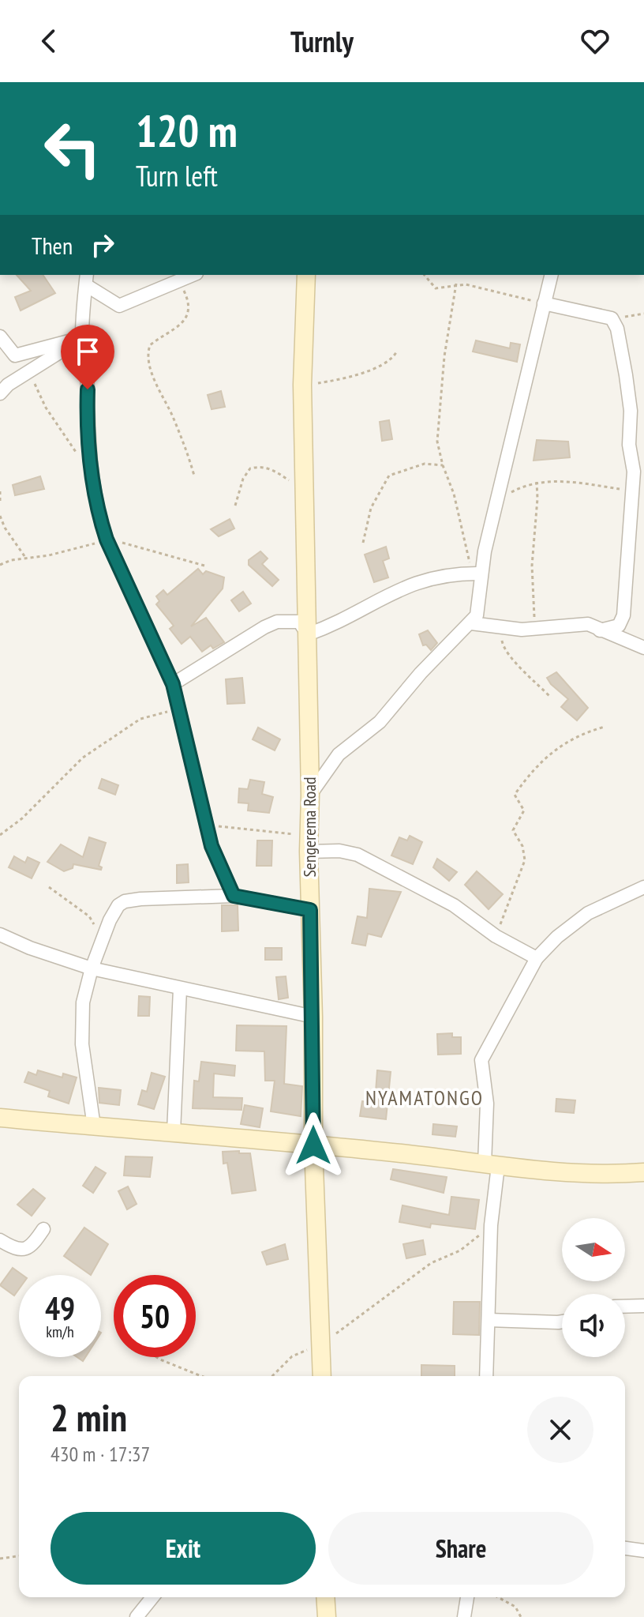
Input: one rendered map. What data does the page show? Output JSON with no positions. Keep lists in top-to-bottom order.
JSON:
{
  "streets": {
    "main road": ["Sengerema Road"]
  },
  "districts": ["NYAMATONGO"],
  "north": "right",
  "page": {
    "header": "Turnly",
    "turn": ["120 m", "Turn left"],
    "then": "Then",
    "speed": "49 km/h",
    "limit": "50",
    "heading": ["2 min", "430 m · 17:37"],
    "buttons": ["Exit", "Share"]
  }
}
